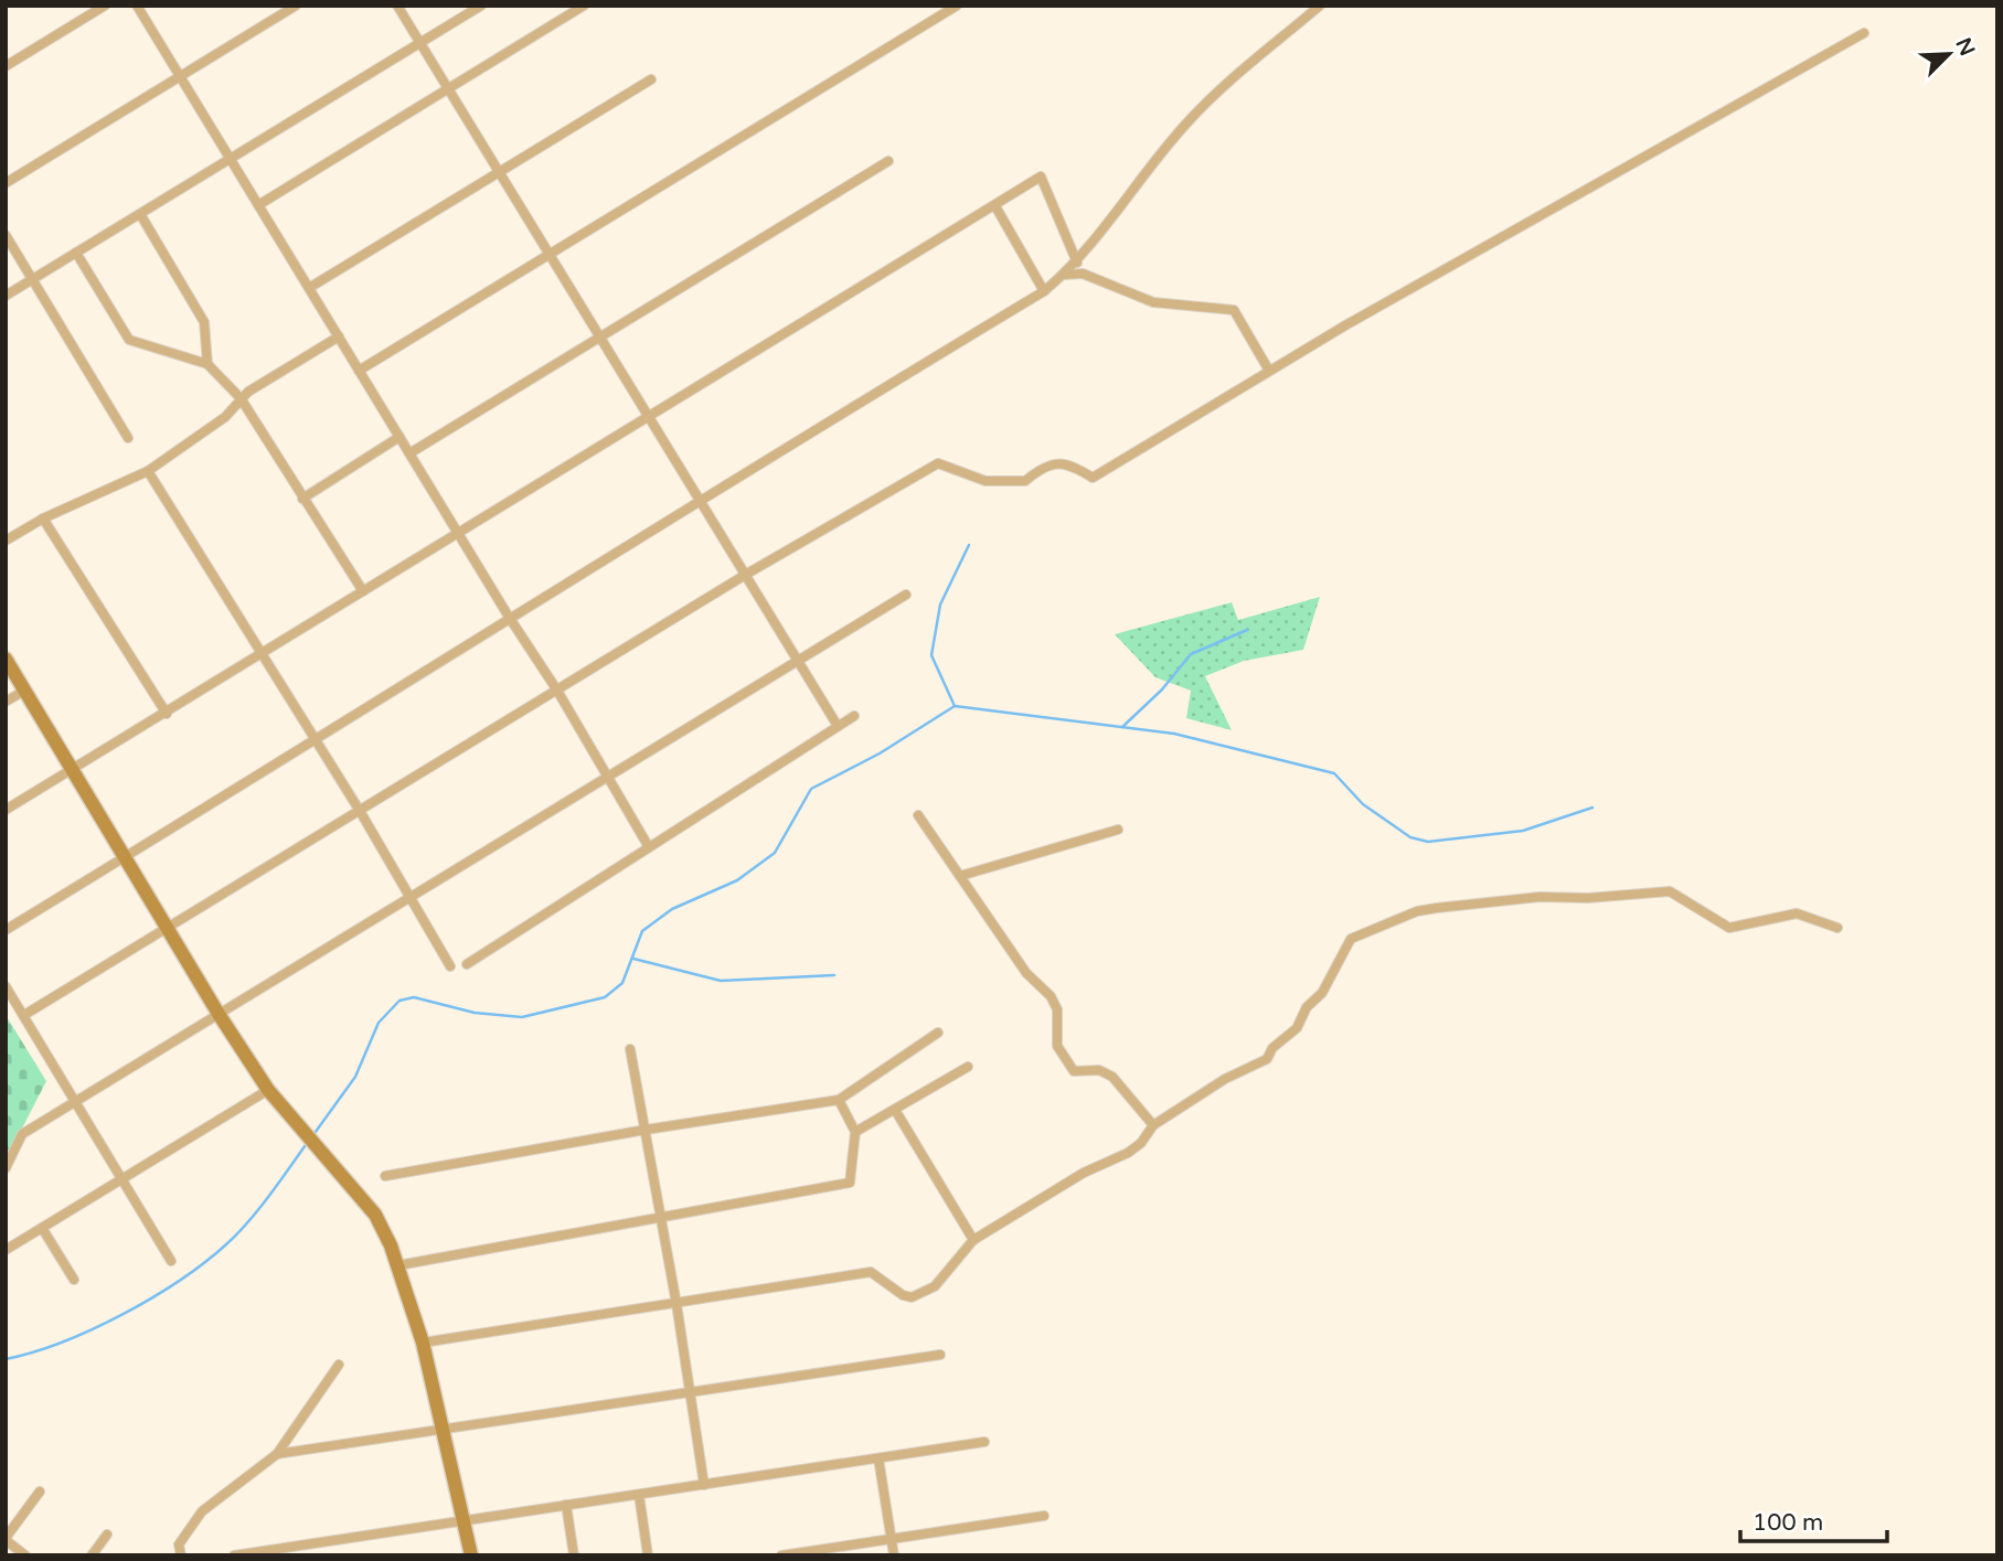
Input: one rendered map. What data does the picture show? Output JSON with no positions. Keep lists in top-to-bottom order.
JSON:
{
  "scale_bar": "100 m",
  "north": "top right"
}
